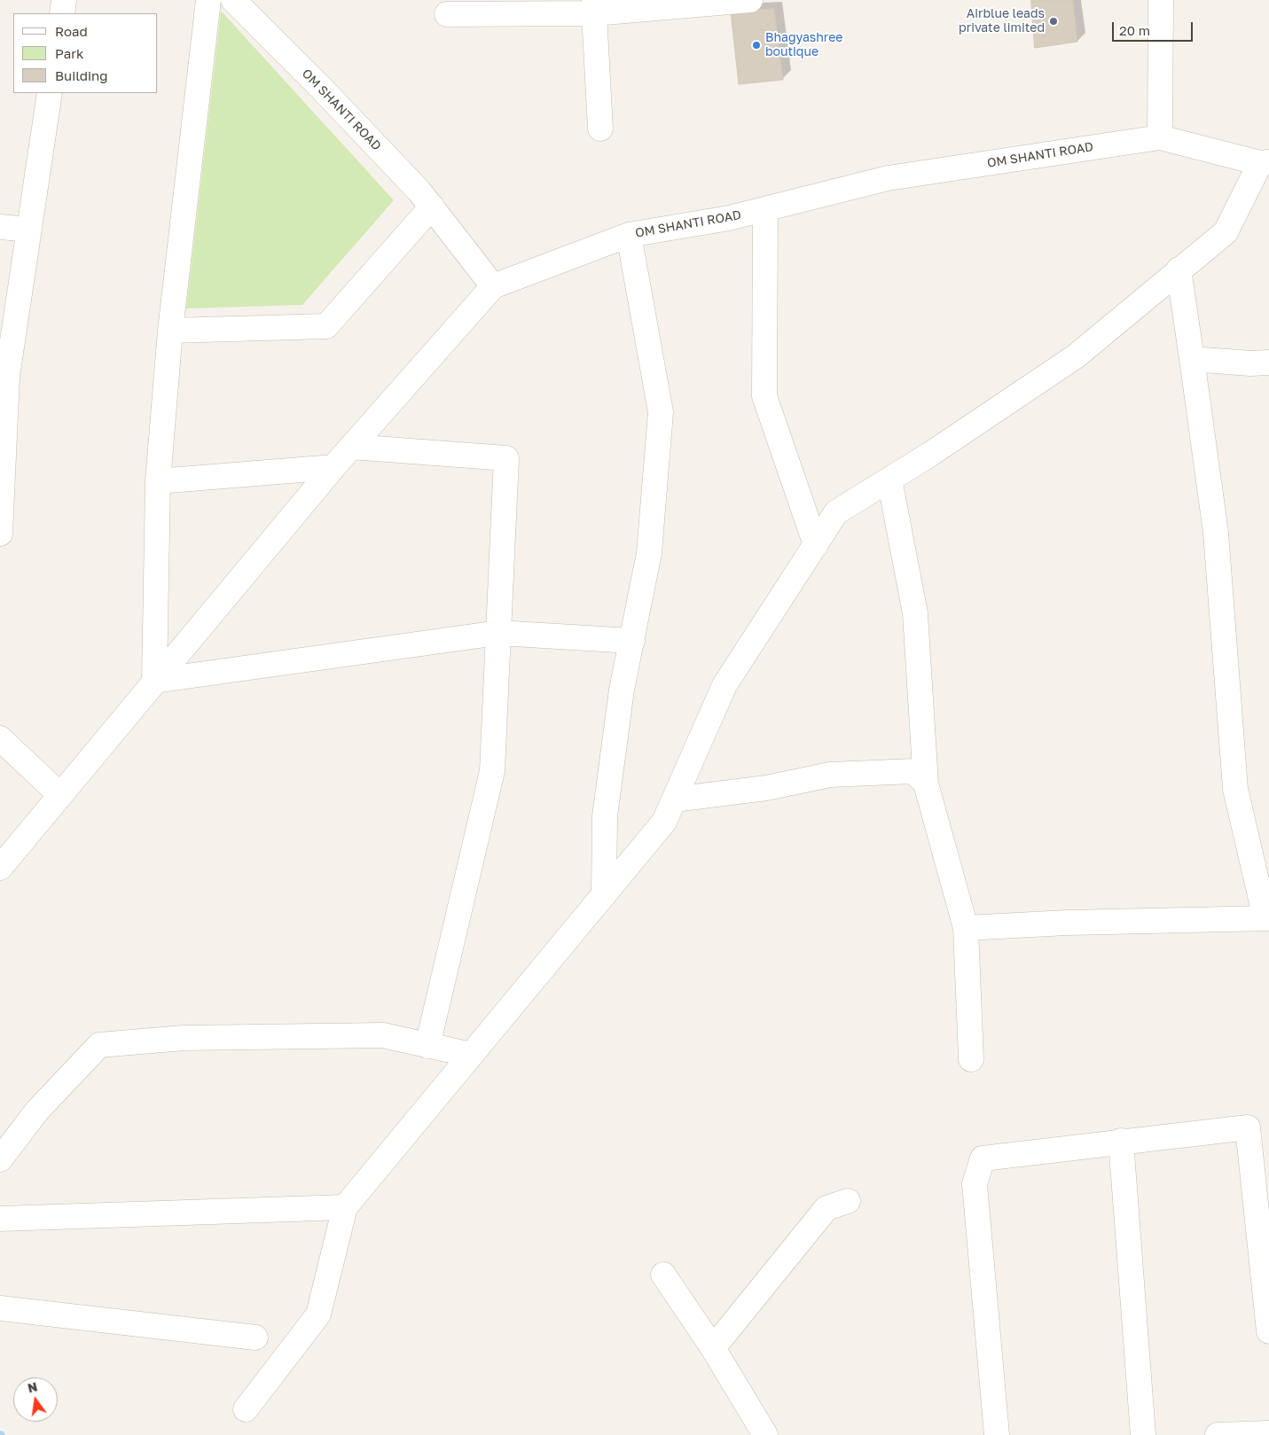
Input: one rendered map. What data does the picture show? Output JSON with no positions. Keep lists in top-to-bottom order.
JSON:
{
  "streets": {
    "street": ["OM SHANTI ROAD"]
  },
  "places": ["Airblue leads private limited", "Bhagyashree boutique"],
  "legend": ["Road", "Park", "Building"],
  "scale_bar": "20 m",
  "north": "top"
}
